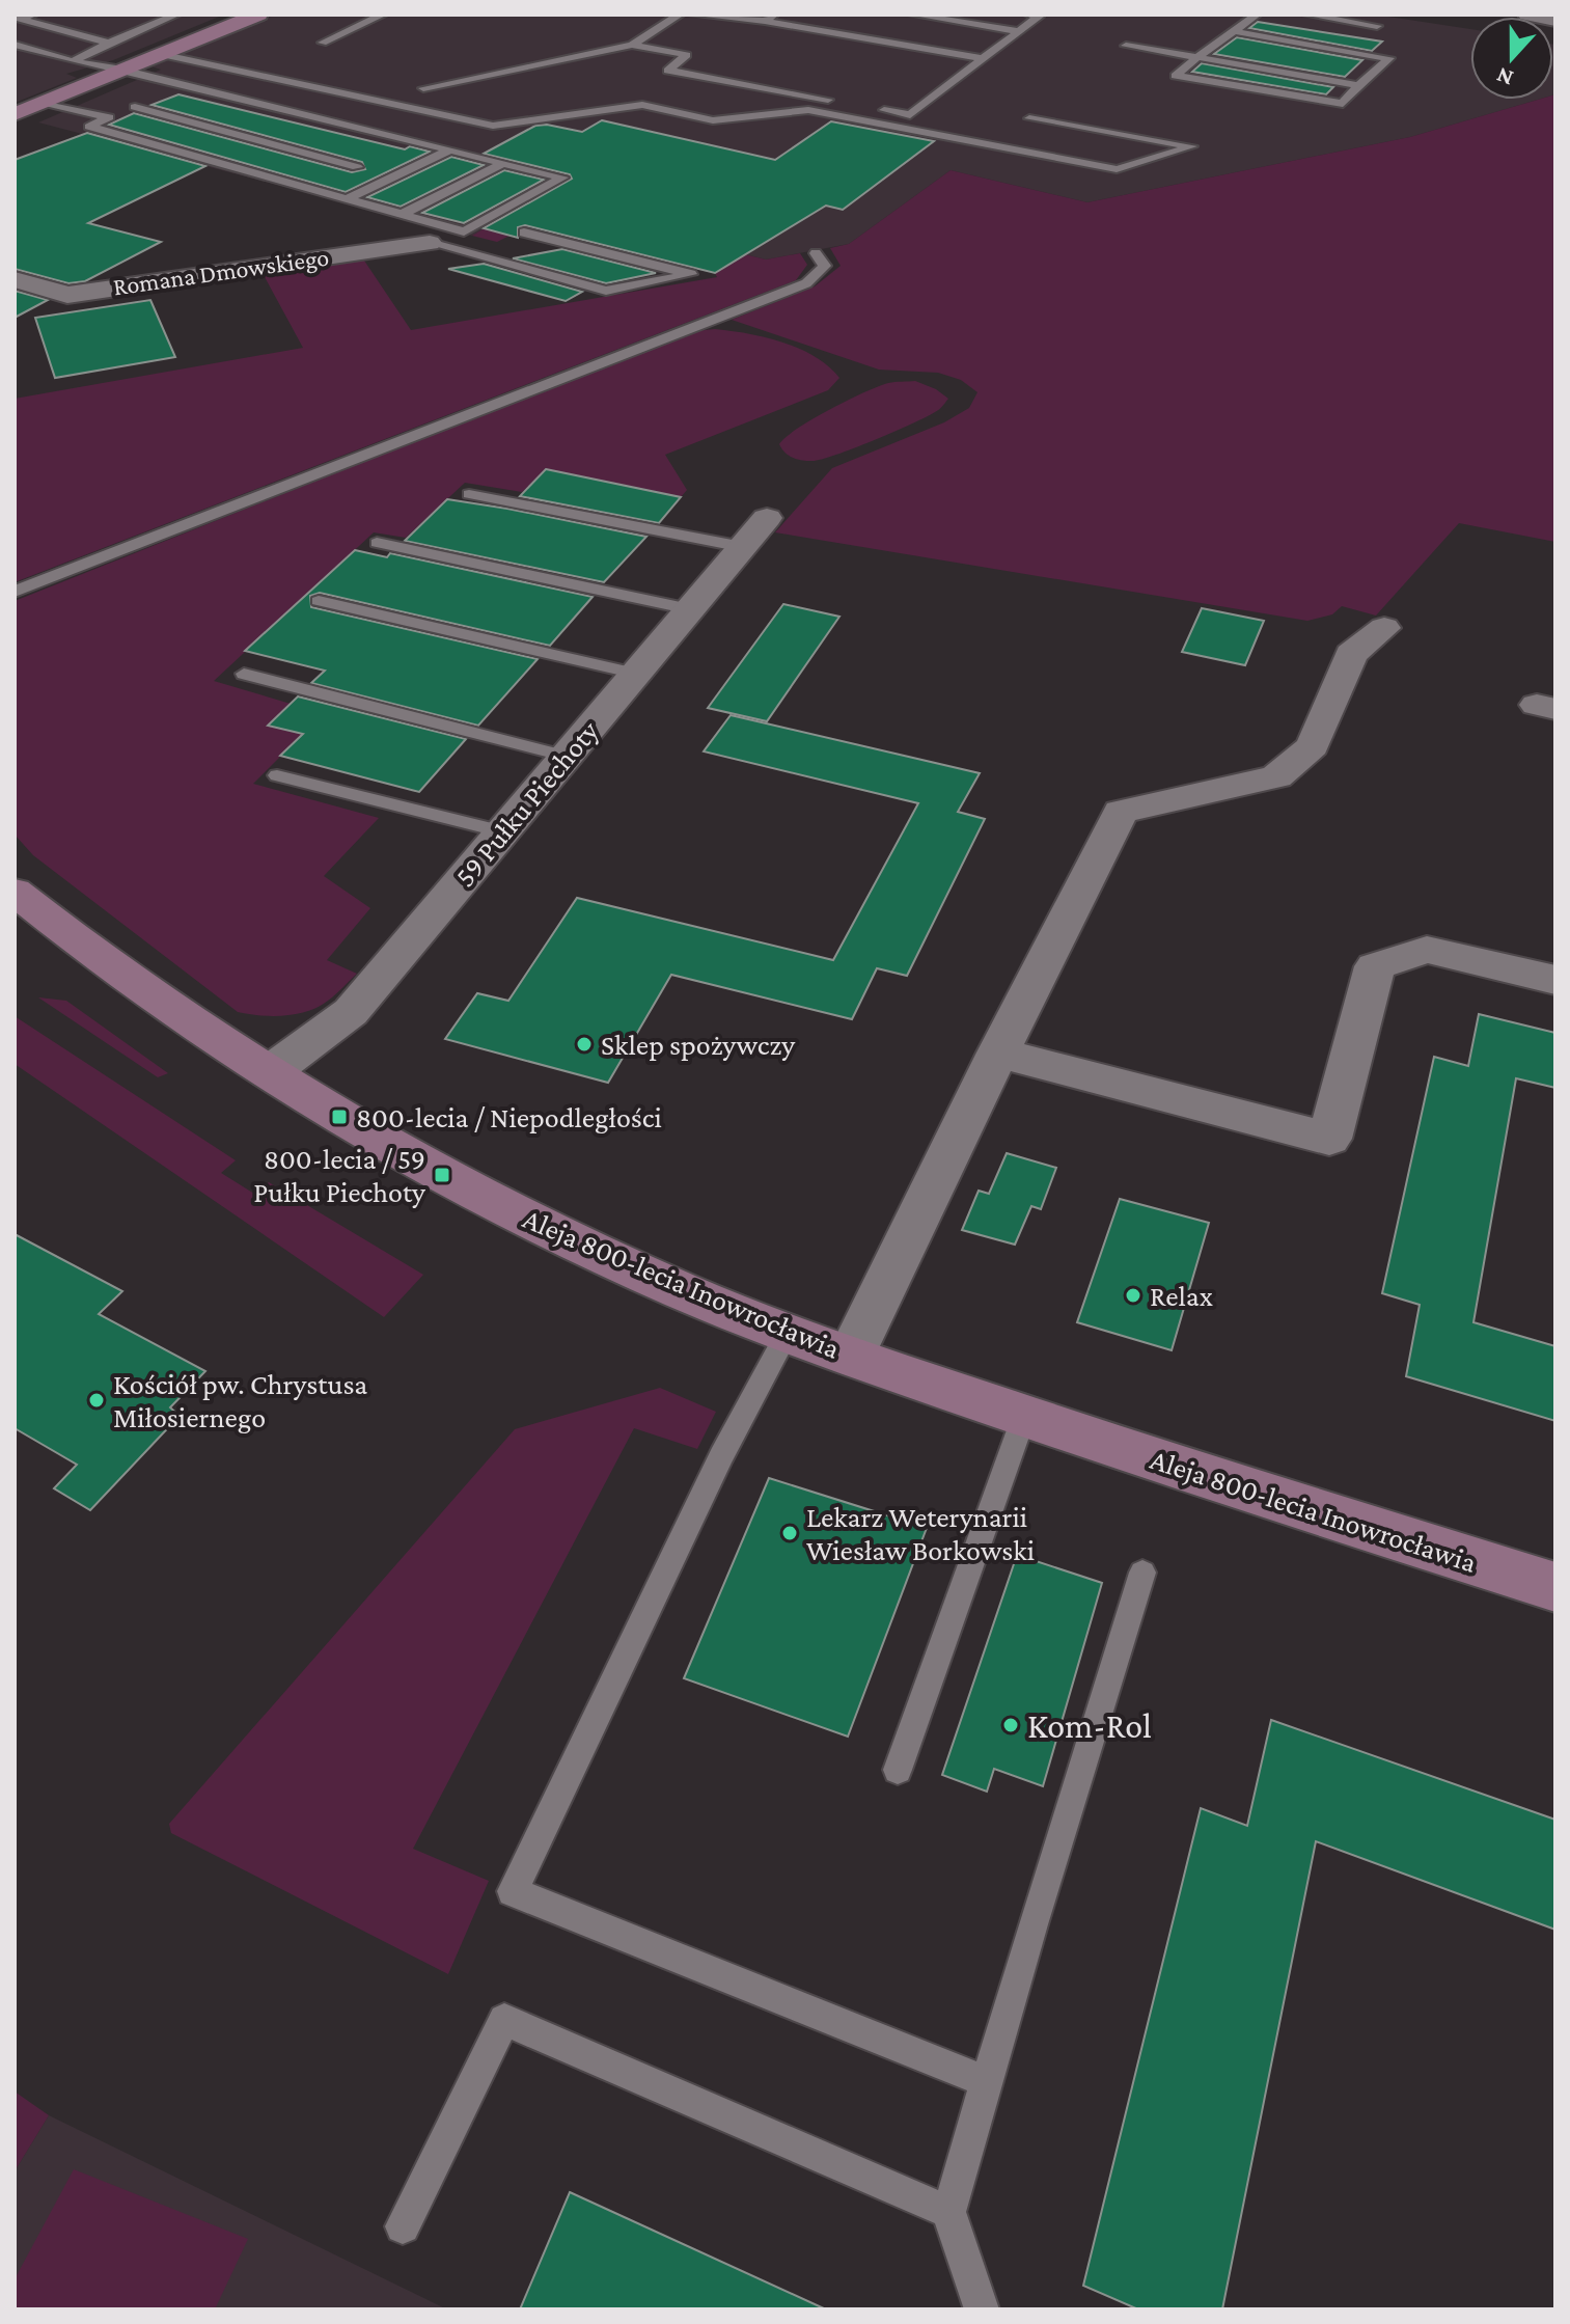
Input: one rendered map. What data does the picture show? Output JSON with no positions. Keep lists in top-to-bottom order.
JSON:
{
  "streets": {
    "street": ["Romana Dmowskiego", "59 Pułku Piechoty", "Aleja 800-lecia Inowrocławia"]
  },
  "crossings": [
    ["59 Pułku Piechoty", "Aleja 800-lecia Inowrocławia"]
  ],
  "places": {
    "other": [
      "Sklep spożywczy",
      "Relax",
      "Kościół pw. Chrystusa Miłosiernego",
      "Lekarz Weterynarii Wiesław Borkowski",
      "Kom-Rol"
    ],
    "transit": ["800-lecia / Niepodległości", "800-lecia / 59 Pułku Piechoty"]
  },
  "north": "bottom"
}
